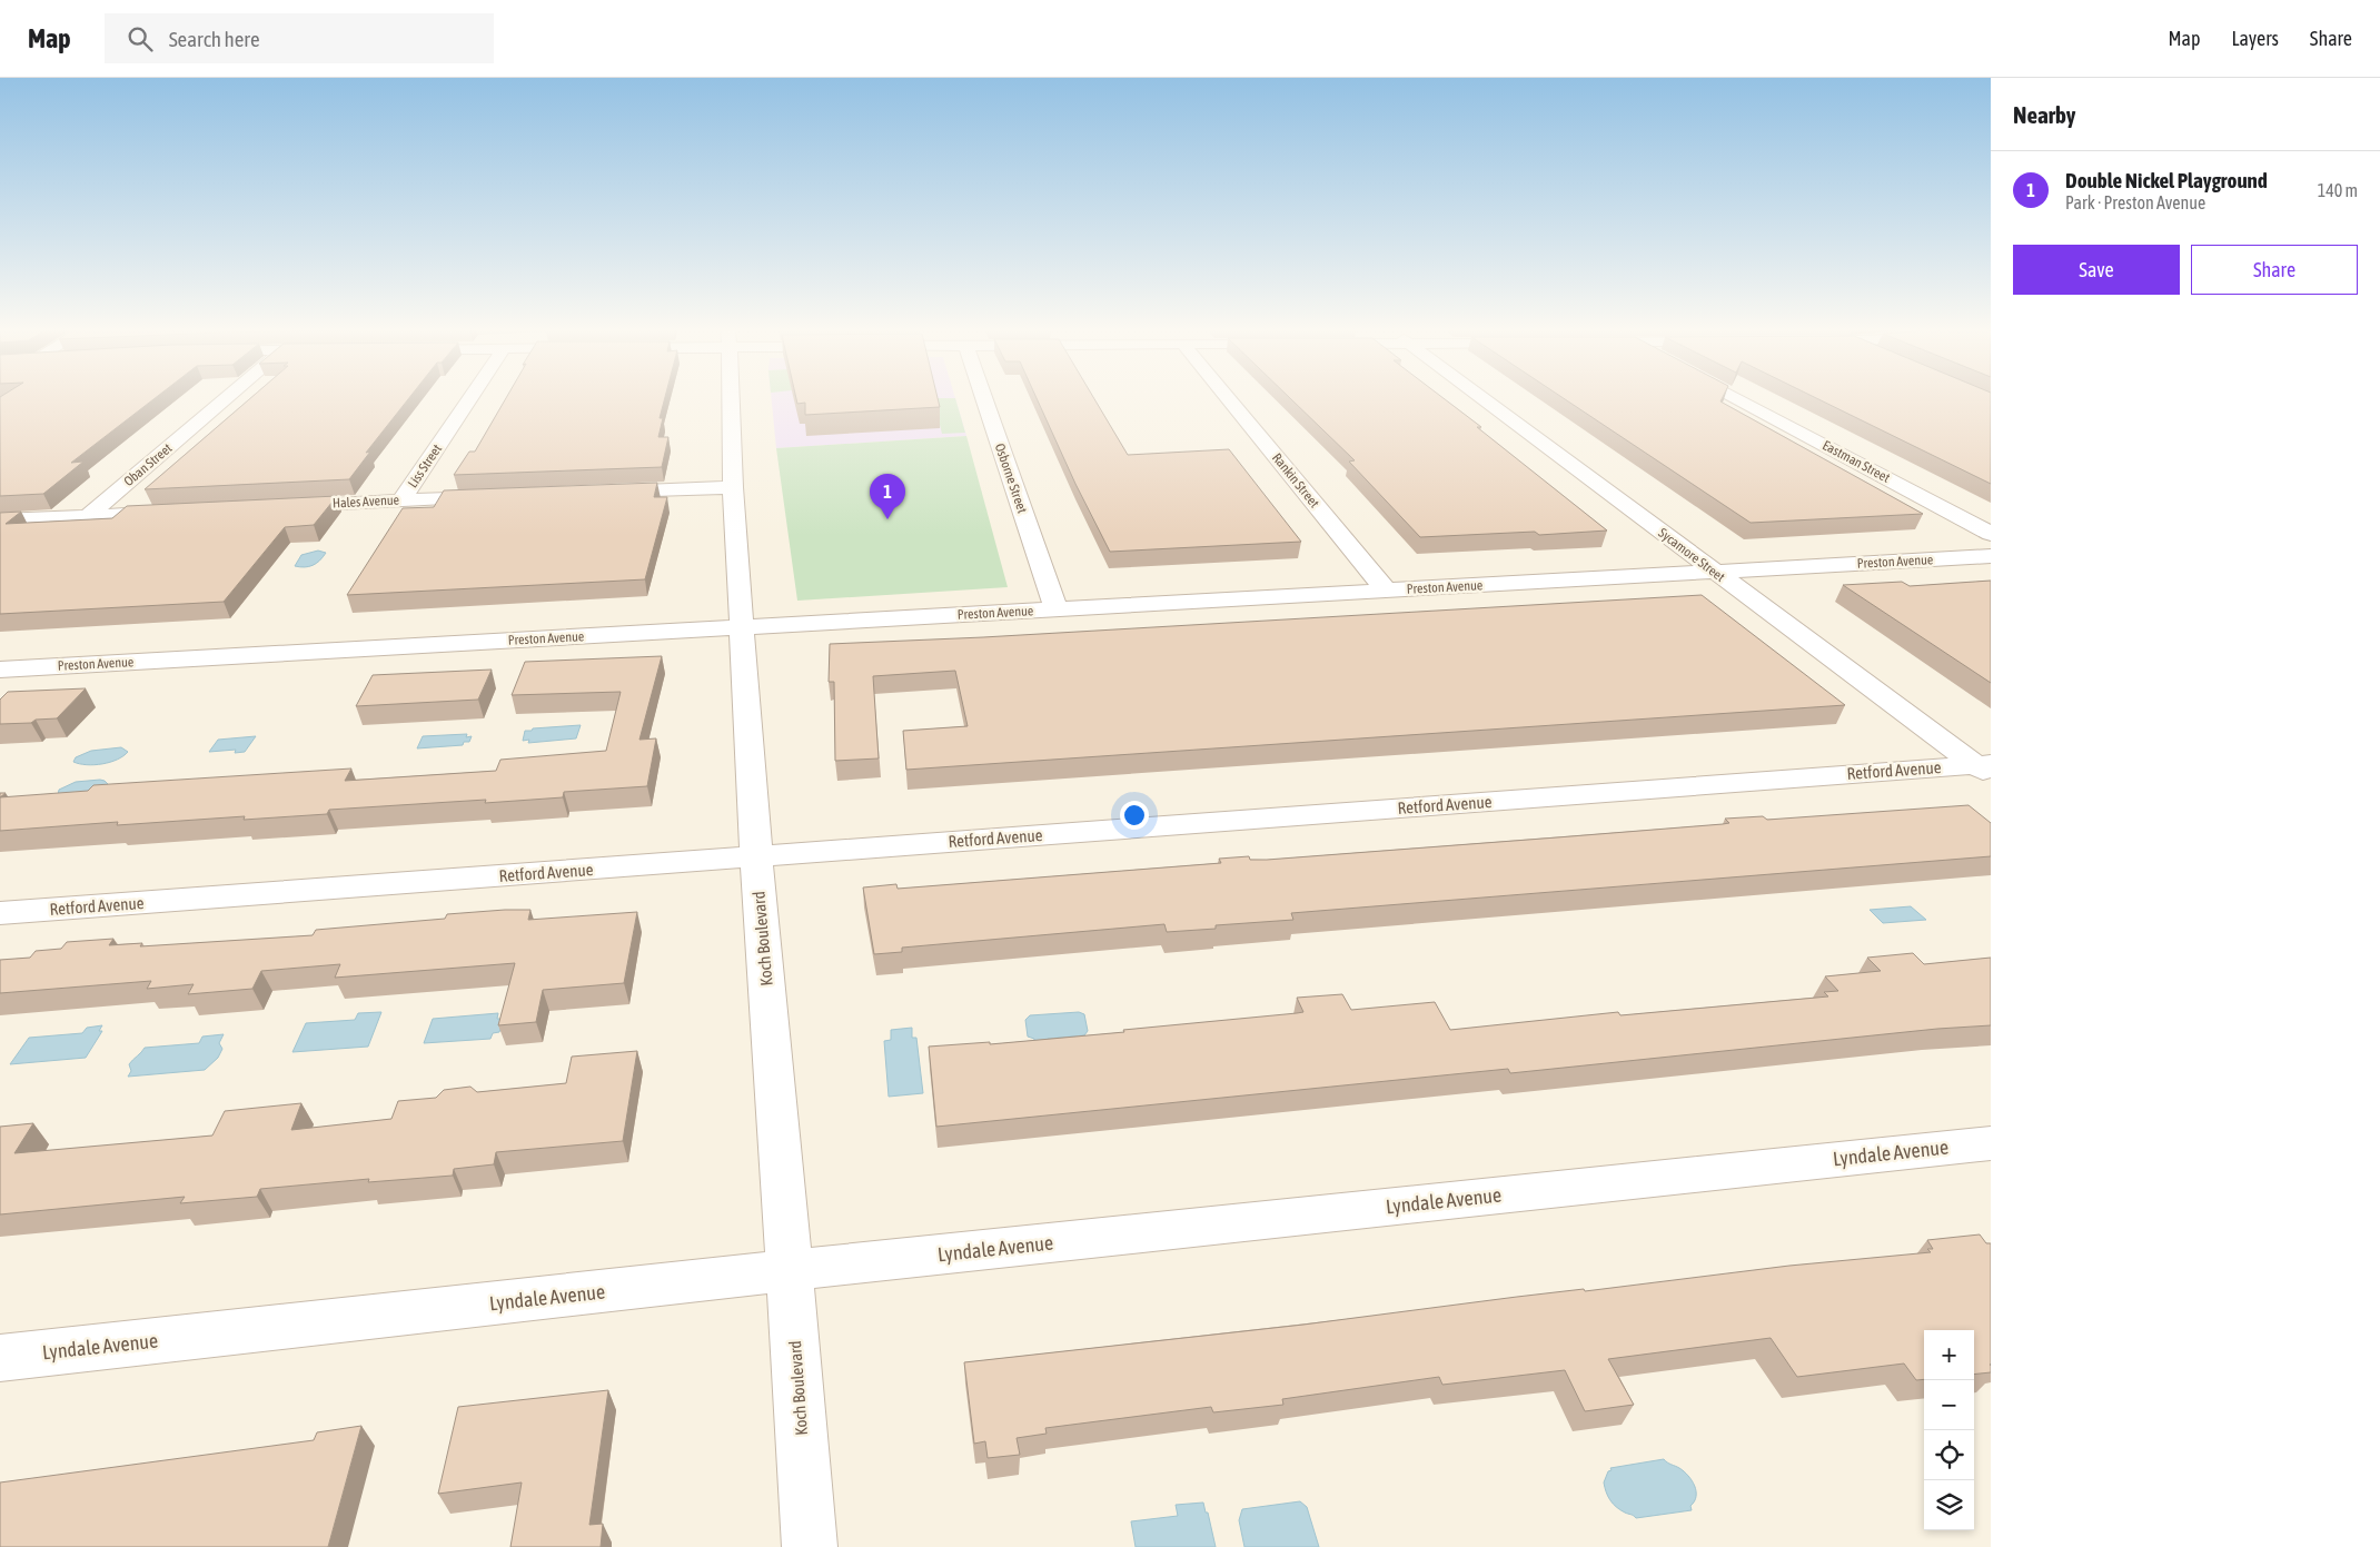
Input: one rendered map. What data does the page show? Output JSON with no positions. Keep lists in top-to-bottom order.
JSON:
{
  "streets": {
    "street": [
      "Eastman Street",
      "Oban Street",
      "Liss Street",
      "Osborne Street",
      "Rankin Street",
      "Hales Avenue",
      "Sycamore Street",
      "Preston Avenue",
      "Retford Avenue",
      "Koch Boulevard",
      "Lyndale Avenue"
    ]
  },
  "crossings": [
    ["Liss Street", "Hales Avenue"],
    ["Osborne Street", "Preston Avenue"],
    ["Rankin Street", "Preston Avenue"],
    ["Sycamore Street", "Preston Avenue"],
    ["Sycamore Street", "Retford Avenue"],
    ["Preston Avenue", "Koch Boulevard"],
    ["Retford Avenue", "Koch Boulevard"],
    ["Koch Boulevard", "Lyndale Avenue"]
  ],
  "page": {
    "header": "Map",
    "search": "Search here",
    "nav": ["Map", "Layers", "Share"],
    "heading": "Nearby",
    "list": [
      {
        "mark": "1",
        "name": "Double Nickel Playground",
        "note": "Park · Preston Avenue",
        "value": "140 m"
      }
    ],
    "buttons": ["Save", "Share"],
    "pins": "1",
    "map_buttons": ["+", "−"]
  }
}
